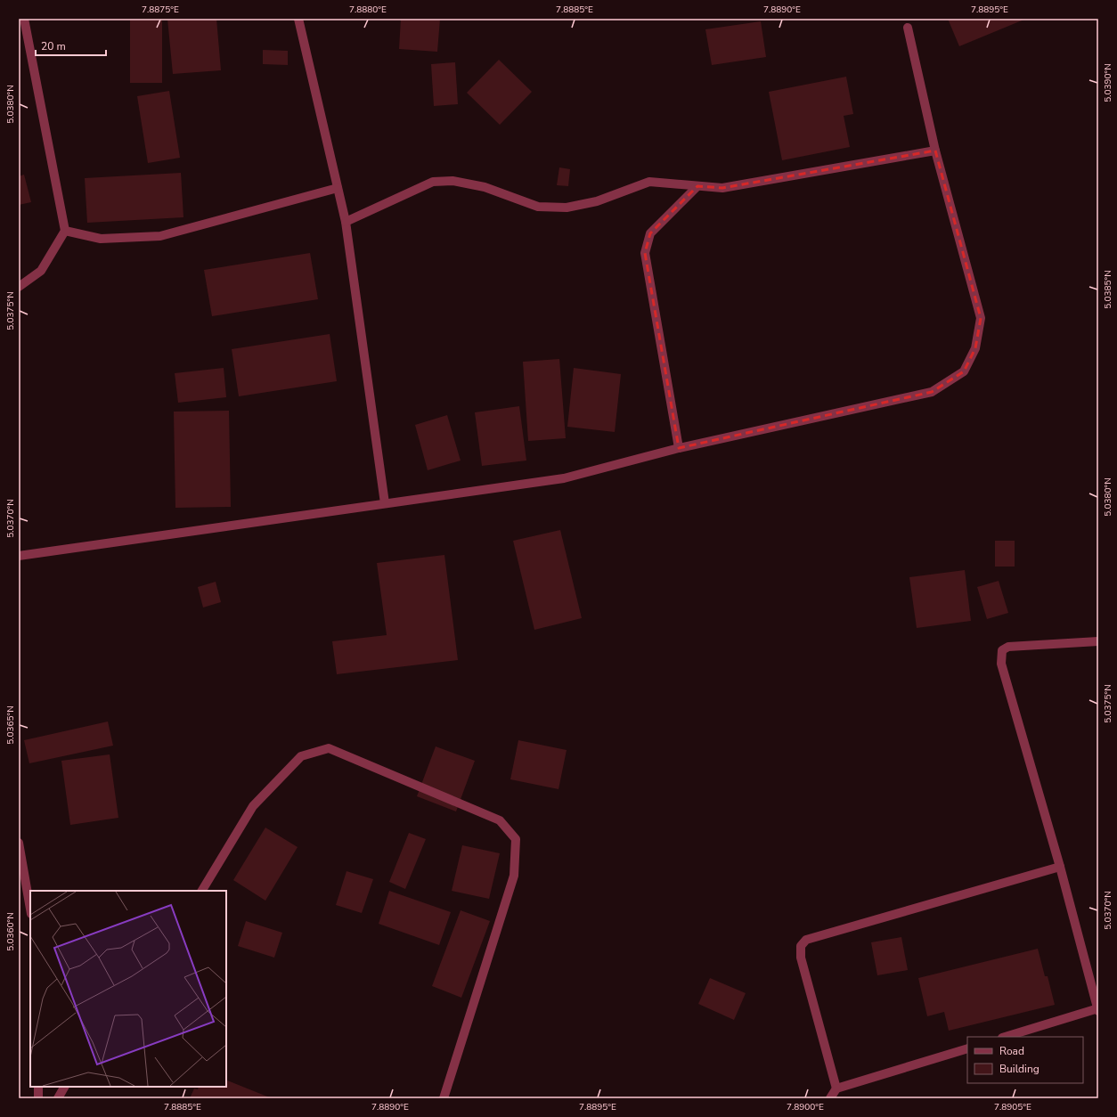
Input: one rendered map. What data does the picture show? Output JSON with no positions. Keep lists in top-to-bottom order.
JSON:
{
  "legend": ["Road", "Building"],
  "scale_bar": "20 m",
  "coordinates": [
    "7.8875°E",
    "7.8880°E",
    "7.8885°E",
    "7.8890°E",
    "7.8895°E",
    "5.0390°N",
    "5.0380°N",
    "5.0385°N",
    "5.0375°N",
    "5.0370°N",
    "5.0365°N",
    "5.0360°N",
    "7.8900°E",
    "7.8905°E"
  ]
}
